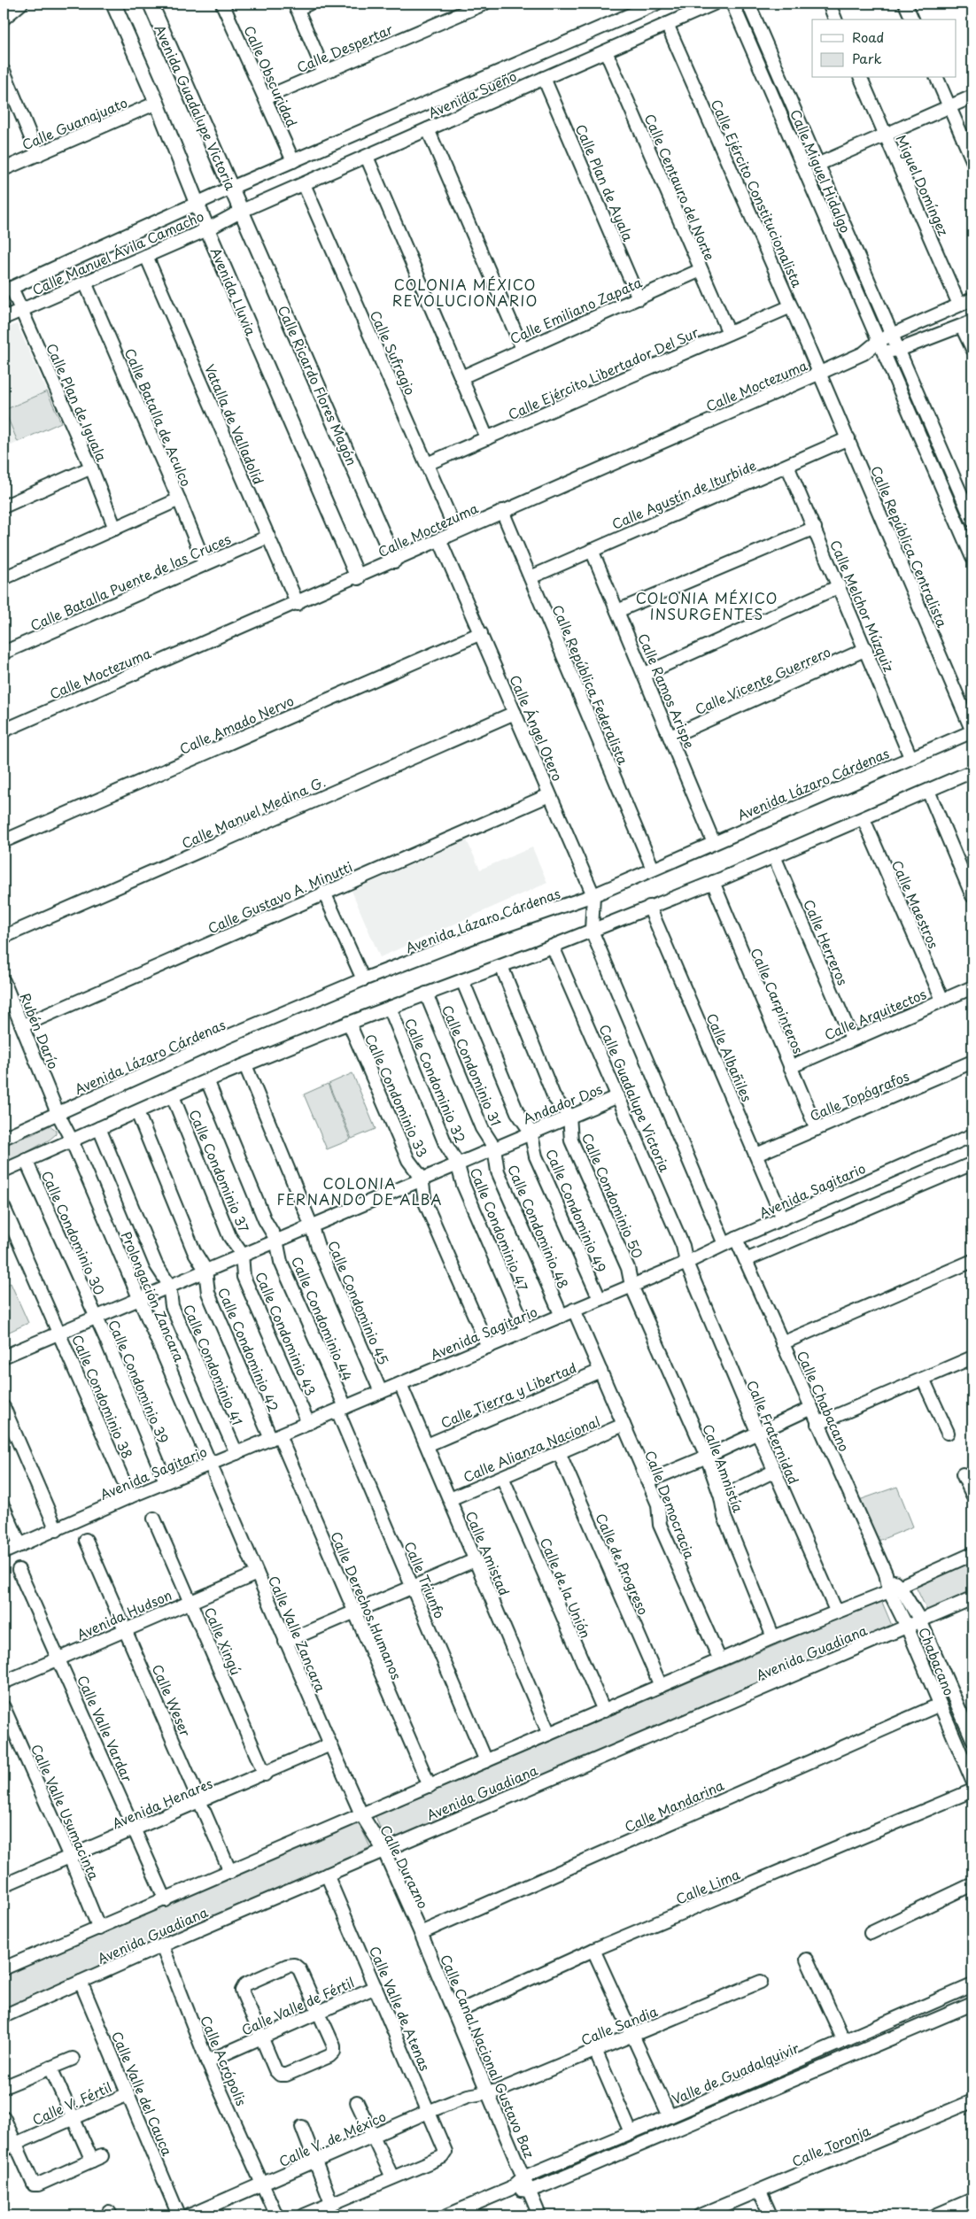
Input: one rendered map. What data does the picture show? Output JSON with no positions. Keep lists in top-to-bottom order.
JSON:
{
  "streets": {
    "main road": ["Avenida Guadalupe Victoria", "Avenida Lluvia", "Calle Ricardo Flores Magón"],
    "street": [
      "Calle Despertar",
      "Calle Obscuridad",
      "Avenida Sueño",
      "Calle Guanajuato",
      "Calle Miguel Hidalgo",
      "Calle Plan de Ayala",
      "Miguel Domíngez",
      "Calle Centauro del Norte",
      "Calle Ejército Constitucionalista",
      "Calle Manuel Ávila Camacho",
      "Calle Emiliano Zapata",
      "Calle Sufragio",
      "Calle Ejército Libertador Del Sur",
      "Calle Moctezuma",
      "Calle Plan de Iguala",
      "Calle Batalla de Aculco",
      "Vatalla de Valladolid",
      "Calle Agustín de Iturbide",
      "Calle República Centralista",
      "Calle Batalla Puente de las Cruces",
      "Calle Melchor Múzquiz",
      "Calle Vicente Guerrero",
      "Calle República Federalista",
      "Calle Ramos Arispe",
      "Calle Amado Nervo",
      "Calle Ángel Otero",
      "Avenida Lázaro Cárdenas",
      "Calle Manuel Medina G.",
      "Calle Gustavo A. Minutti",
      "Calle Maestros",
      "Calle Herreros",
      "Calle Carpinteros",
      "Calle Arquitectos",
      "Rubén Darío",
      "Calle Albañiles",
      "Calle Condominio 31",
      "Calle Condominio 32",
      "Calle Condominio 33",
      "Calle Topógrafos",
      "Calle Guadalupe Victoria",
      "Andador Dos",
      "Calle Condominio 37",
      "Avenida Sagitario",
      "Calle Condominio 50",
      "Calle Condominio 49",
      "Calle Condominio 48",
      "Calle Condominio 47",
      "Calle Condominio 30",
      "Prolongación Zancara",
      "Calle Condominio 45",
      "Calle Condominio 44",
      "Calle Condominio 43",
      "Calle Condominio 42",
      "Calle Condominio 41",
      "Calle Condominio 39",
      "Calle Tierra y Libertad",
      "Calle Condominio 38",
      "Calle Chabacano",
      "Calle Fraternidad",
      "Calle Alianza Nacional",
      "Calle Amnistía",
      "Calle Democracia",
      "Calle Amistad",
      "Calle de Progreso",
      "Calle Triunfo",
      "Calle de la Unión",
      "Calle Derechos Humanos",
      "Avenida Hudson",
      "Calle Valle Zancara",
      "Calle Xingú",
      "Avenida Guadiana",
      "Chabacano",
      "Calle Weser",
      "Calle Valle Vardar",
      "Avenida Henares",
      "Calle Mandarina",
      "Calle Valle Usumacinta",
      "Calle Durazno",
      "Calle Lima",
      "Calle Valle de Fértil",
      "Calle Valle de Atenas",
      "Calle Sandia",
      "Calle Canal Nacional Gustavo Baz",
      "Calle Acrópolis",
      "Valle de Guadalquivir",
      "Calle Valle del Cauca",
      "Calle V. Fértil",
      "Calle V. de México",
      "Calle Toronja"
    ]
  },
  "crossings": [
    ["Calle Despertar", "Calle Obscuridad"],
    ["Calle Obscuridad", "Avenida Sueño"],
    ["Avenida Sueño", "Avenida Guadalupe Victoria"],
    ["Avenida Sueño", "Calle Plan de Ayala"],
    ["Avenida Sueño", "Calle Centauro del Norte"],
    ["Avenida Sueño", "Calle Ejército Constitucionalista"],
    ["Avenida Sueño", "Calle Manuel Ávila Camacho"],
    ["Avenida Sueño", "Calle Sufragio"],
    ["Avenida Sueño", "Calle Ricardo Flores Magón"],
    ["Avenida Guadalupe Victoria", "Calle Manuel Ávila Camacho"],
    ["Avenida Guadalupe Victoria", "Calle Ricardo Flores Magón"],
    ["Calle Guanajuato", "Avenida Lluvia"],
    ["Calle Miguel Hidalgo", "Calle Moctezuma"],
    ["Calle Plan de Ayala", "Calle Emiliano Zapata"],
    ["Miguel Domíngez", "Calle Moctezuma"],
    ["Calle Centauro del Norte", "Calle Emiliano Zapata"],
    ["Calle Centauro del Norte", "Calle Ejército Libertador Del Sur"],
    ["Calle Ejército Constitucionalista", "Calle Ejército Libertador Del Sur"],
    ["Calle Ejército Constitucionalista", "Calle Moctezuma"],
    ["Calle Ejército Constitucionalista", "Calle República Centralista"],
    ["Calle Manuel Ávila Camacho", "Avenida Lluvia"],
    ["Calle Manuel Ávila Camacho", "Calle Ricardo Flores Magón"],
    ["Calle Manuel Ávila Camacho", "Calle Plan de Iguala"],
    ["Calle Manuel Ávila Camacho", "Calle Batalla de Aculco"],
    ["Calle Manuel Ávila Camacho", "Vatalla de Valladolid"],
    ["Avenida Lluvia", "Calle Moctezuma"],
    ["Calle Sufragio", "Calle Ejército Libertador Del Sur"],
    ["Calle Sufragio", "Calle Moctezuma"],
    ["Calle Ricardo Flores Magón", "Calle Moctezuma"],
    ["Calle Moctezuma", "Vatalla de Valladolid"],
    ["Calle Moctezuma", "Calle República Centralista"],
    ["Calle Moctezuma", "Calle República Federalista"],
    ["Calle Moctezuma", "Calle Ángel Otero"],
    ["Calle Batalla de Aculco", "Calle Batalla Puente de las Cruces"],
    ["Vatalla de Valladolid", "Calle Batalla Puente de las Cruces"],
    ["Calle Agustín de Iturbide", "Calle República Centralista"],
    ["Calle Agustín de Iturbide", "Calle Melchor Múzquiz"],
    ["Calle Agustín de Iturbide", "Calle República Federalista"],
    ["Calle Agustín de Iturbide", "Calle Ramos Arispe"],
    ["Calle República Centralista", "Avenida Lázaro Cárdenas"],
    ["Calle Melchor Múzquiz", "Calle Vicente Guerrero"],
    ["Calle Melchor Múzquiz", "Avenida Lázaro Cárdenas"],
    ["Calle Vicente Guerrero", "Calle Ramos Arispe"],
    ["Calle República Federalista", "Avenida Lázaro Cárdenas"],
    ["Calle Ramos Arispe", "Avenida Lázaro Cárdenas"],
    ["Calle Amado Nervo", "Calle Ángel Otero"],
    ["Calle Ángel Otero", "Avenida Lázaro Cárdenas"],
    ["Calle Ángel Otero", "Calle Manuel Medina G."],
    ["Calle Ángel Otero", "Calle Gustavo A. Minutti"],
    ["Calle Ángel Otero", "Calle Guadalupe Victoria"],
    ["Avenida Lázaro Cárdenas", "Rubén Darío"],
    ["Calle Gustavo A. Minutti", "Rubén Darío"],
    ["Calle Maestros", "Calle Arquitectos"],
    ["Calle Herreros", "Calle Arquitectos"],
    ["Calle Carpinteros", "Calle Arquitectos"],
    ["Calle Carpinteros", "Calle Topógrafos"],
    ["Rubén Darío", "Prolongación Zancara"],
    ["Calle Albañiles", "Calle Topógrafos"],
    ["Calle Albañiles", "Avenida Sagitario"],
    ["Calle Condominio 31", "Andador Dos"],
    ["Calle Condominio 31", "Calle Condominio 48"],
    ["Calle Condominio 32", "Andador Dos"],
    ["Calle Condominio 32", "Calle Condominio 47"],
    ["Calle Condominio 33", "Andador Dos"],
    ["Calle Guadalupe Victoria", "Andador Dos"],
    ["Calle Guadalupe Victoria", "Avenida Sagitario"],
    ["Calle Guadalupe Victoria", "Calle Fraternidad"],
    ["Andador Dos", "Calle Condominio 37"],
    ["Andador Dos", "Calle Condominio 50"],
    ["Andador Dos", "Calle Condominio 49"],
    ["Andador Dos", "Calle Condominio 48"],
    ["Andador Dos", "Calle Condominio 47"],
    ["Andador Dos", "Calle Condominio 30"],
    ["Andador Dos", "Prolongación Zancara"],
    ["Andador Dos", "Calle Condominio 45"],
    ["Andador Dos", "Calle Condominio 44"],
    ["Andador Dos", "Calle Condominio 43"],
    ["Andador Dos", "Calle Condominio 42"],
    ["Andador Dos", "Calle Condominio 41"],
    ["Andador Dos", "Calle Condominio 39"],
    ["Andador Dos", "Calle Condominio 38"],
    ["Calle Condominio 37", "Calle Condominio 43"],
    ["Avenida Sagitario", "Calle Condominio 50"],
    ["Avenida Sagitario", "Calle Condominio 49"],
    ["Avenida Sagitario", "Calle Condominio 48"],
    ["Avenida Sagitario", "Calle Condominio 47"],
    ["Avenida Sagitario", "Prolongación Zancara"],
    ["Avenida Sagitario", "Calle Condominio 45"],
    ["Avenida Sagitario", "Calle Condominio 44"],
    ["Avenida Sagitario", "Calle Condominio 43"],
    ["Avenida Sagitario", "Calle Condominio 42"],
    ["Avenida Sagitario", "Calle Condominio 41"],
    ["Avenida Sagitario", "Calle Condominio 39"],
    ["Avenida Sagitario", "Calle Condominio 38"],
    ["Avenida Sagitario", "Calle Chabacano"],
    ["Avenida Sagitario", "Calle Fraternidad"],
    ["Avenida Sagitario", "Calle Amnistía"],
    ["Avenida Sagitario", "Calle Democracia"],
    ["Avenida Sagitario", "Calle Amistad"],
    ["Avenida Sagitario", "Calle Triunfo"],
    ["Avenida Sagitario", "Calle Derechos Humanos"],
    ["Avenida Sagitario", "Calle Valle Zancara"],
    ["Calle Condominio 50", "Calle Amnistía"],
    ["Calle Condominio 30", "Calle Condominio 39"],
    ["Prolongación Zancara", "Calle Valle Zancara"],
    ["Calle Condominio 44", "Calle Triunfo"],
    ["Calle Condominio 42", "Calle Derechos Humanos"],
    ["Calle Tierra y Libertad", "Calle Democracia"],
    ["Calle Tierra y Libertad", "Calle Amistad"],
    ["Calle Chabacano", "Avenida Guadiana"],
    ["Calle Chabacano", "Chabacano"],
    ["Calle Fraternidad", "Avenida Guadiana"],
    ["Calle Alianza Nacional", "Calle Democracia"],
    ["Calle Alianza Nacional", "Calle Amistad"],
    ["Calle Alianza Nacional", "Calle de Progreso"],
    ["Calle Alianza Nacional", "Calle de la Unión"],
    ["Calle Amnistía", "Avenida Guadiana"],
    ["Calle Democracia", "Avenida Guadiana"],
    ["Calle Amistad", "Avenida Guadiana"],
    ["Calle de Progreso", "Avenida Guadiana"],
    ["Calle Triunfo", "Avenida Guadiana"],
    ["Calle de la Unión", "Avenida Guadiana"],
    ["Calle Derechos Humanos", "Avenida Guadiana"],
    ["Avenida Hudson", "Calle Valle Zancara"],
    ["Avenida Hudson", "Calle Xingú"],
    ["Avenida Hudson", "Calle Weser"],
    ["Avenida Hudson", "Calle Valle Vardar"],
    ["Calle Valle Zancara", "Avenida Guadiana"],
    ["Calle Valle Zancara", "Avenida Henares"],
    ["Calle Valle Zancara", "Calle Durazno"],
    ["Calle Xingú", "Avenida Henares"],
    ["Avenida Guadiana", "Chabacano"],
    ["Avenida Guadiana", "Calle Weser"],
    ["Avenida Guadiana", "Calle Valle Vardar"],
    ["Avenida Guadiana", "Calle Valle Usumacinta"],
    ["Avenida Guadiana", "Calle Durazno"],
    ["Avenida Guadiana", "Calle Valle de Atenas"],
    ["Avenida Guadiana", "Calle Acrópolis"],
    ["Avenida Guadiana", "Calle Valle del Cauca"],
    ["Chabacano", "Calle Mandarina"],
    ["Calle Weser", "Avenida Henares"],
    ["Calle Valle Vardar", "Avenida Henares"],
    ["Avenida Henares", "Calle Valle Usumacinta"],
    ["Calle Mandarina", "Calle Durazno"],
    ["Calle Mandarina", "Calle Canal Nacional Gustavo Baz"],
    ["Calle Durazno", "Calle Canal Nacional Gustavo Baz"],
    ["Calle Lima", "Calle Canal Nacional Gustavo Baz"],
    ["Calle Valle de Fértil", "Calle Valle de Atenas"],
    ["Calle Valle de Fértil", "Calle Acrópolis"],
    ["Calle Valle de Atenas", "Calle V. de México"],
    ["Calle Sandia", "Calle Canal Nacional Gustavo Baz"],
    ["Calle Sandia", "Calle V. de México"],
    ["Calle Canal Nacional Gustavo Baz", "Valle de Guadalquivir"],
    ["Calle Canal Nacional Gustavo Baz", "Calle V. de México"],
    ["Calle Acrópolis", "Calle V. de México"],
    ["Calle Valle del Cauca", "Calle V. Fértil"]
  ],
  "districts": ["COLONIA MÉXICO REVOLUCIONARIO", "COLONIA MÉXICO INSURGENTES", "COLONIA FERNANDO DE ALBA"],
  "legend": ["Road", "Park"]
}
